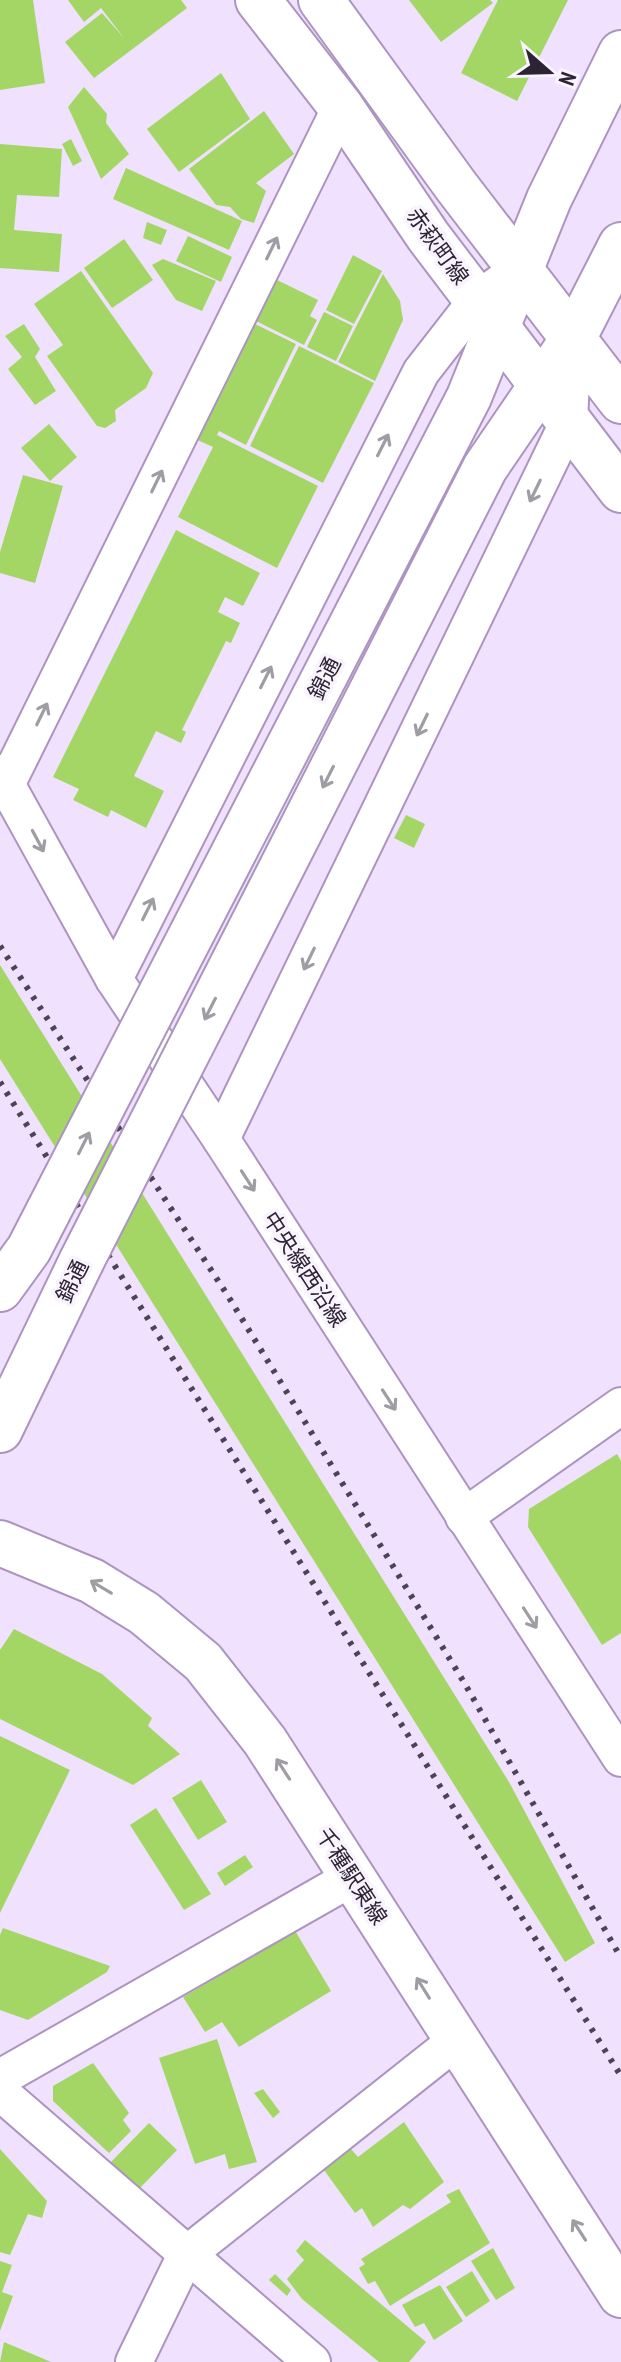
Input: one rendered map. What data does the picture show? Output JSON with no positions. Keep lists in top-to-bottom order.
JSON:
{
  "streets": {
    "street": [
      "赤萩町線",
      "錦通",
      "中央線西沿線",
      "千種駅東線"
    ]
  },
  "crossings": [
    ["赤萩町線", "錦通"]
  ],
  "one_way": ["中央線西沿線"],
  "north": "right"
}
